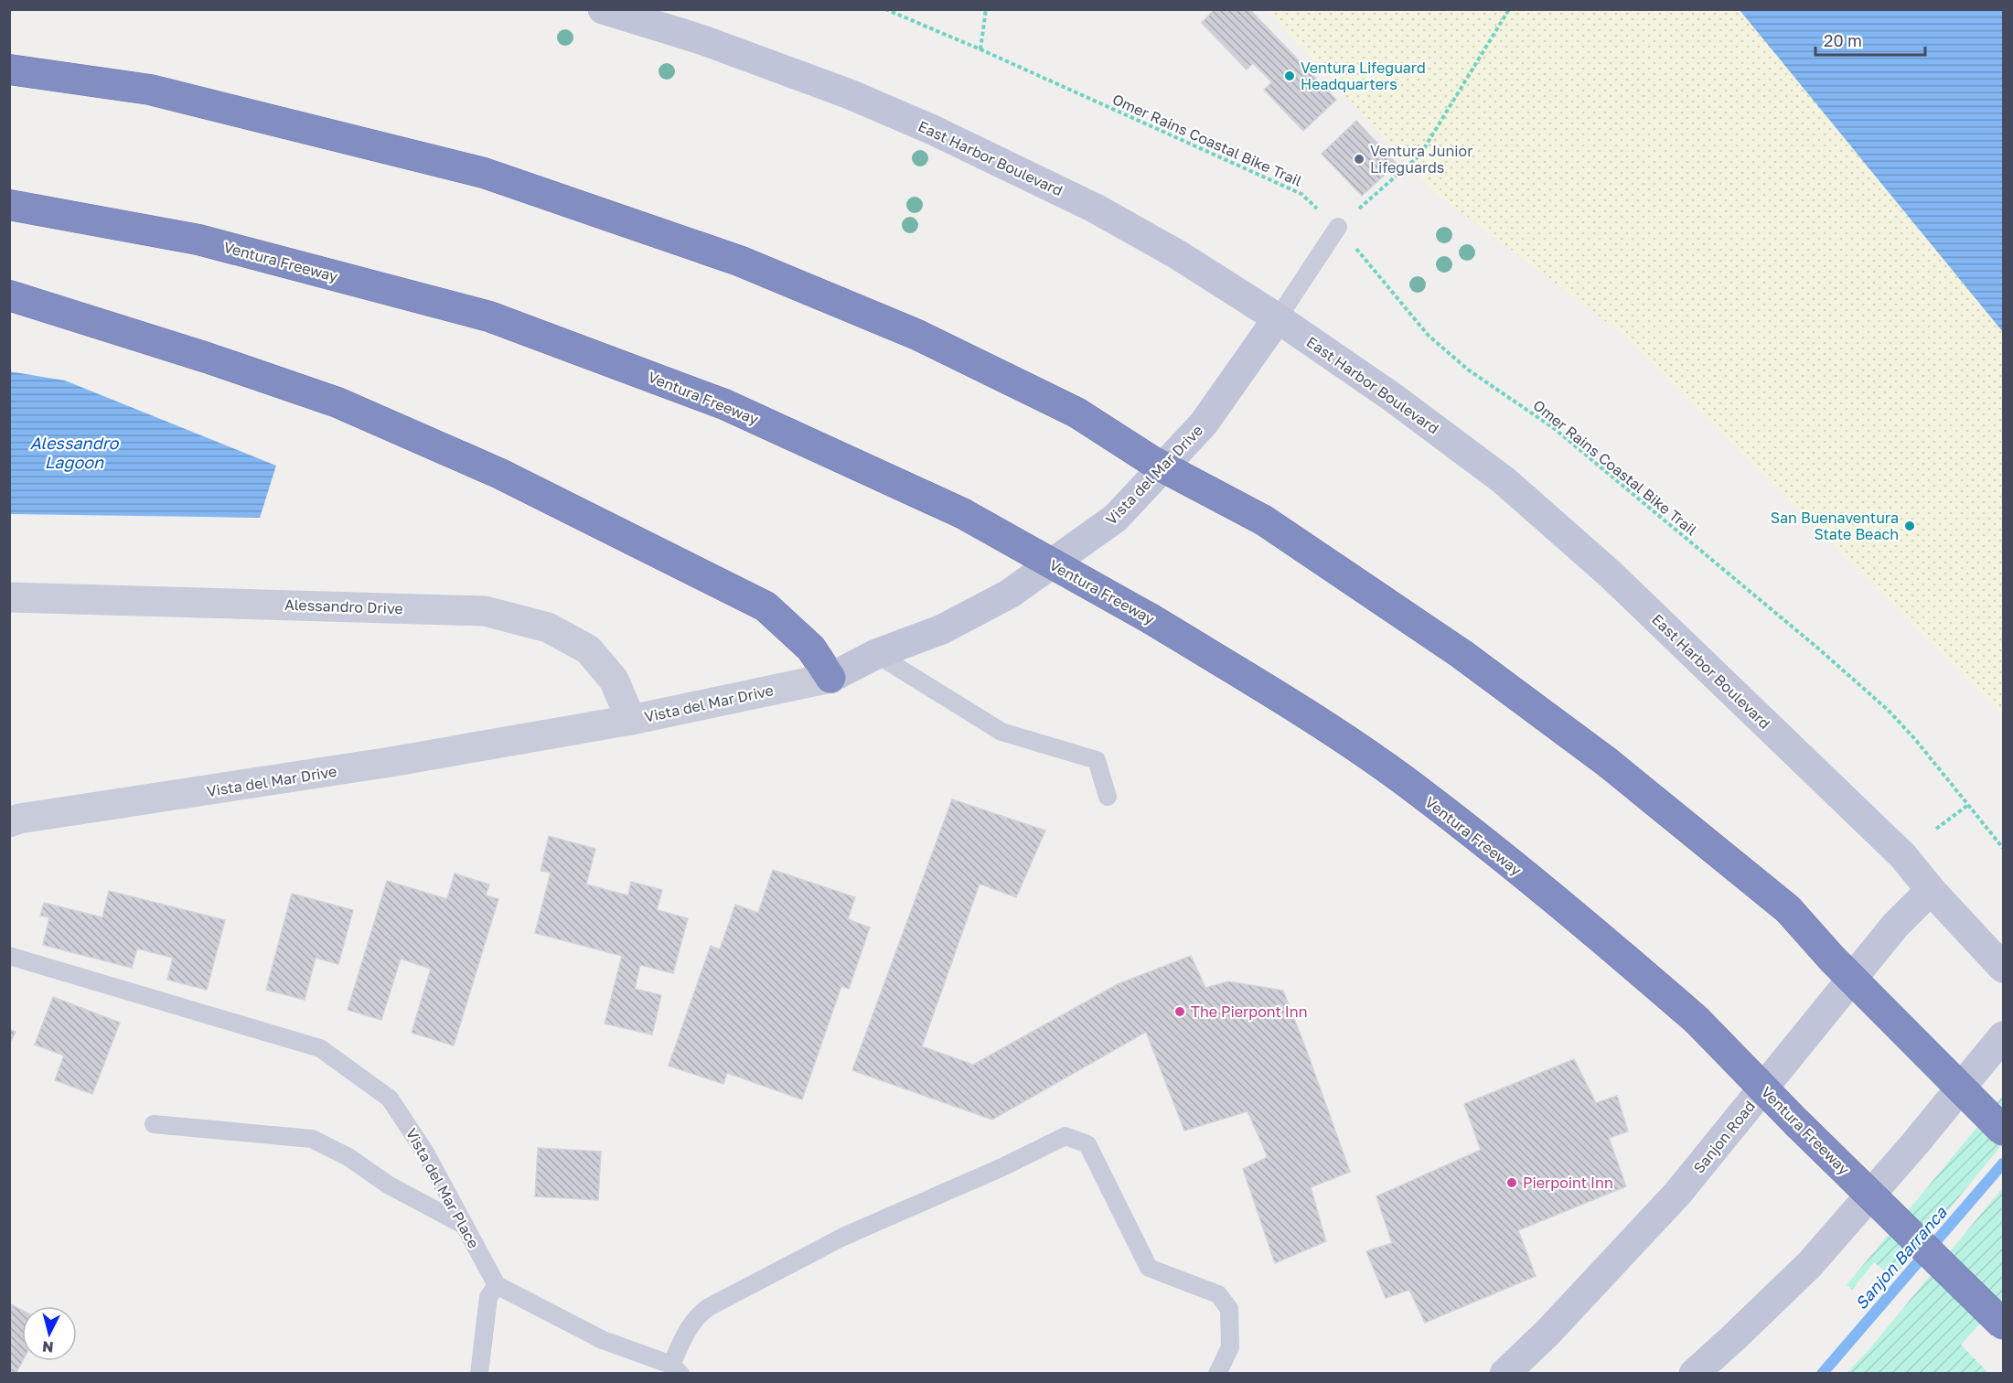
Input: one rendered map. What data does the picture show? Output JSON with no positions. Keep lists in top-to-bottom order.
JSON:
{
  "streets": {
    "highway": ["Ventura Freeway"],
    "main road": ["East Harbor Boulevard", "Vista del Mar Drive", "Sanjon Road"],
    "street": ["Alessandro Drive"],
    "lane": ["Vista del Mar Place"],
    "path": ["Omer Rains Coastal Bike Trail"]
  },
  "crossings": [
    ["East Harbor Boulevard", "Vista del Mar Drive"],
    ["East Harbor Boulevard", "Sanjon Road"],
    ["Vista del Mar Drive", "Alessandro Drive"]
  ],
  "water": ["Alessandro Lagoon", "Sanjon Barranca"],
  "places": [
    "Ventura Lifeguard Headquarters",
    "Ventura Junior Lifeguards",
    "San Buenaventura State Beach",
    "The Pierpont Inn",
    "Pierpoint Inn"
  ],
  "scale_bar": "20 m",
  "north": "bottom"
}
